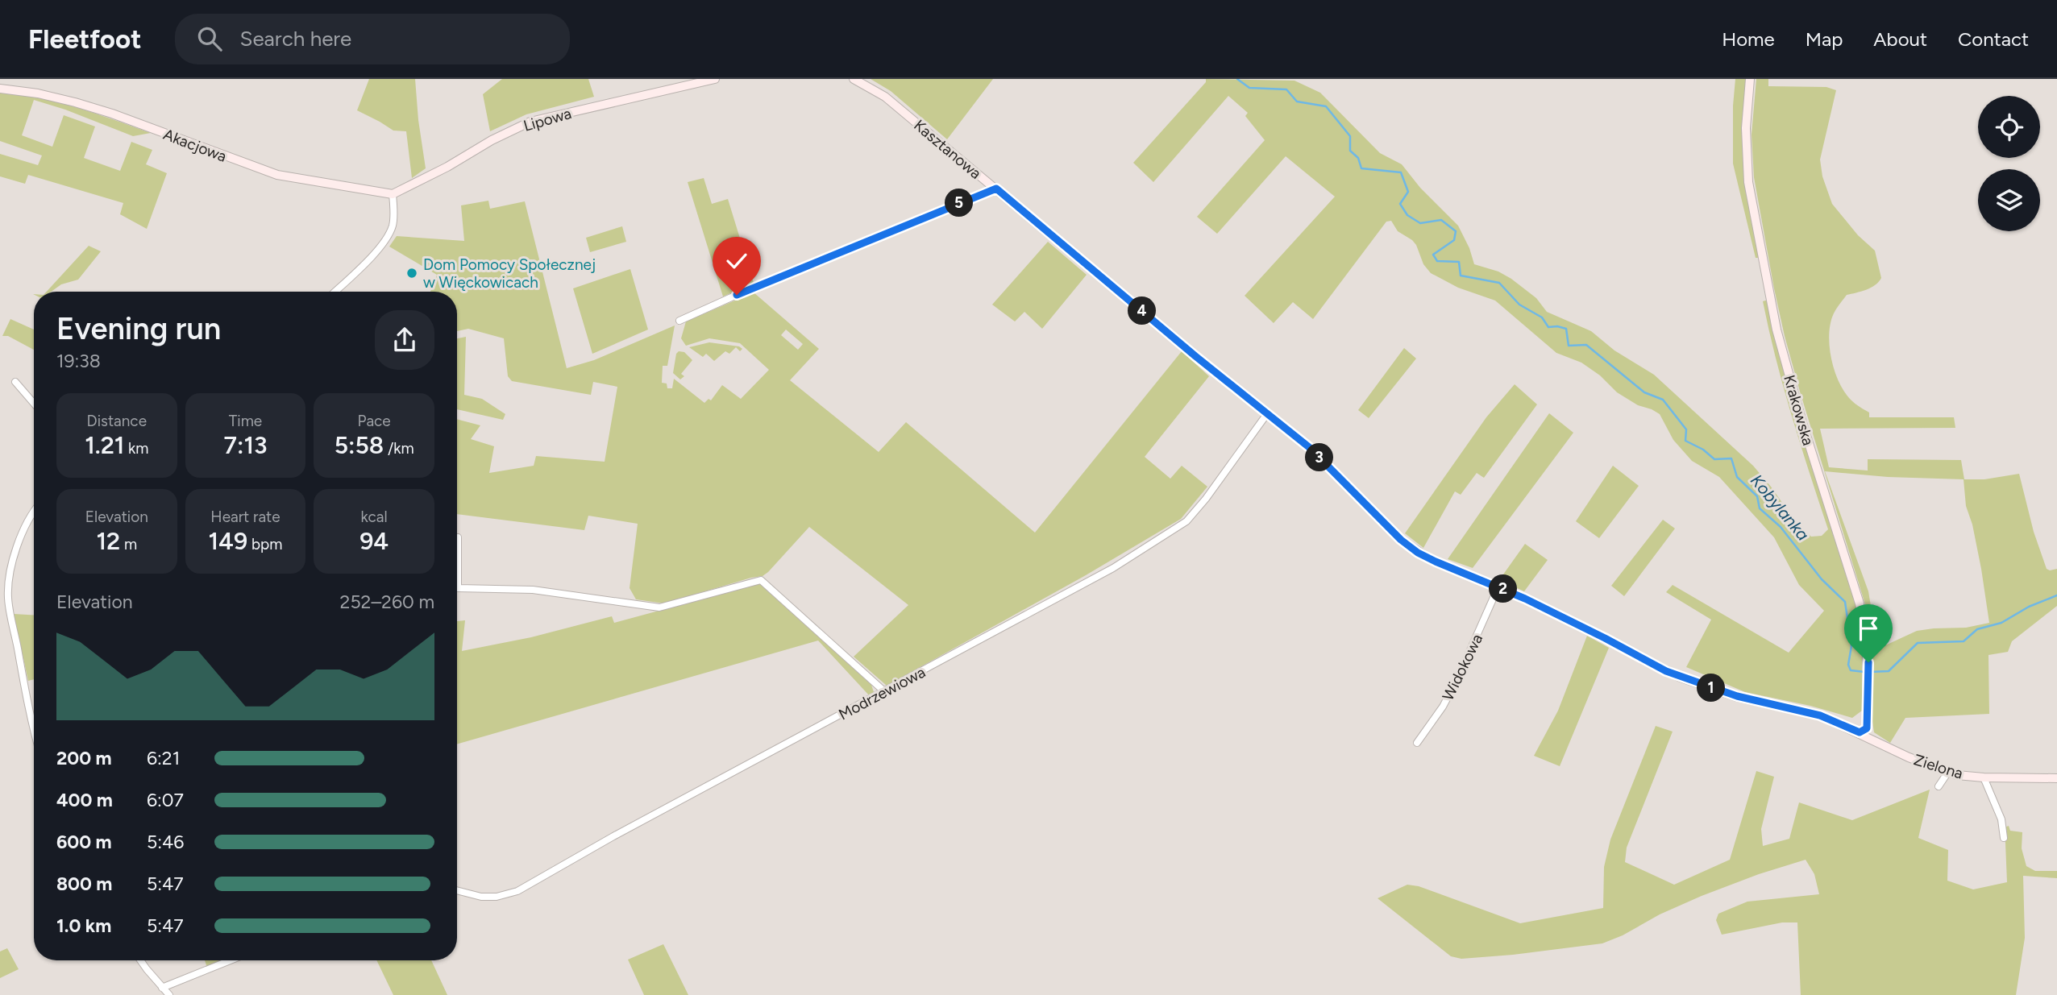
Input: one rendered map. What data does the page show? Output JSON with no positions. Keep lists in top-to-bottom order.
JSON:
{
  "streets": {
    "street": [
      "Lipowa",
      "Akacjowa",
      "Kasztanowa",
      "Krakowska",
      "Widokowa",
      "Modrzewiowa",
      "Zielona"
    ]
  },
  "crossings": [
    ["Lipowa", "Akacjowa"],
    ["Kasztanowa", "Krakowska"],
    ["Kasztanowa", "Widokowa"],
    ["Kasztanowa", "Modrzewiowa"],
    ["Kasztanowa", "Zielona"],
    ["Krakowska", "Zielona"]
  ],
  "water": ["Kobylanka"],
  "places": ["Dom Pomocy Społecznej w Więckowicach"],
  "page": {
    "header": "Fleetfoot",
    "search": "Search here",
    "nav": [
      "Home",
      "Map",
      "About",
      "Contact"
    ],
    "pins": [
      "5",
      "4",
      "3",
      "2",
      "1"
    ],
    "heading": ["Evening run", "19:38"],
    "stats": [
      ["Distance", "1.21 km"],
      ["Time", "7:13"],
      ["Pace", "5:58 /km"],
      ["Elevation", "12 m"],
      ["Heart rate", "149 bpm"],
      ["kcal", "94"]
    ],
    "chart": ["Elevation", "252–260 m"],
    "list": [
      {
        "name": "200 m",
        "note": "6:21"
      },
      {
        "name": "400 m",
        "note": "6:07"
      },
      {
        "name": "600 m",
        "note": "5:46"
      },
      {
        "name": "800 m",
        "note": "5:47"
      },
      {
        "name": "1.0 km",
        "note": "5:47"
      }
    ]
  }
}
